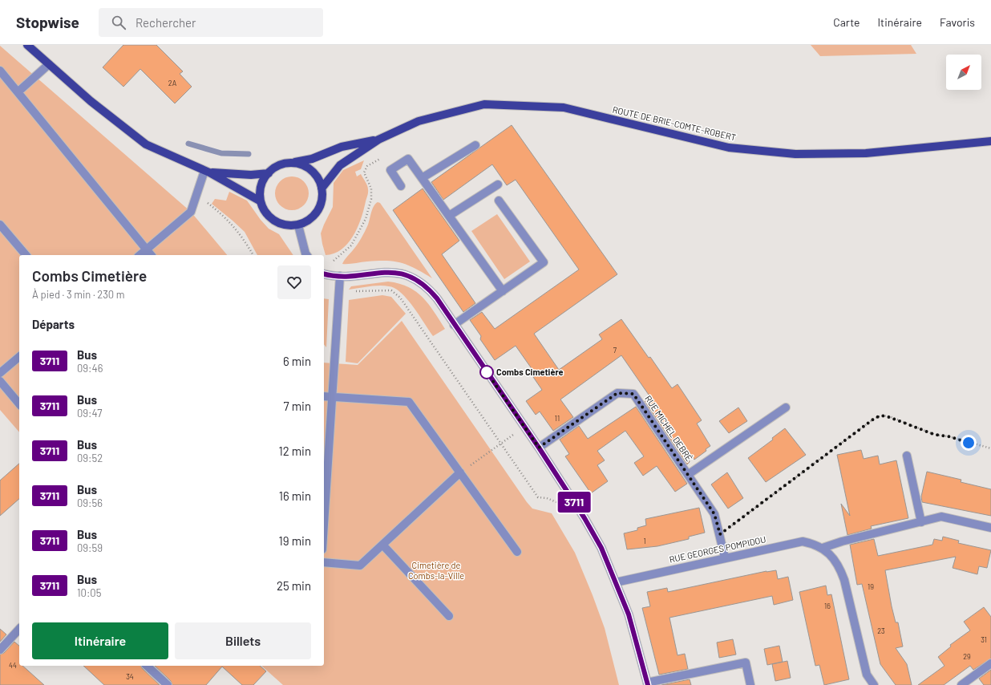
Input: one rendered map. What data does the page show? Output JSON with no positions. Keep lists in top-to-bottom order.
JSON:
{
  "streets": {
    "main road": ["ROUTE DE BRIE-COMTE-ROBERT"],
    "street": ["RUE MICHEL DEBRÉ", "RUE GEORGES POMPIDOU"]
  },
  "crossings": [
    ["RUE MICHEL DEBRÉ", "RUE GEORGES POMPIDOU"]
  ],
  "parks": ["Cimetière de Combs-la-Ville"],
  "places": ["Combs Cimetière"],
  "lines": ["bus line 3711"],
  "house_numbers": [
    "2A",
    "7",
    "11",
    "1",
    "19",
    "16",
    "23",
    "31",
    "29",
    "44",
    "34"
  ],
  "north": "top right",
  "page": {
    "header": "Stopwise",
    "search": "Rechercher",
    "nav": ["Carte", "Itinéraire", "Favoris"],
    "on_map": "3711",
    "heading": [
      ["Combs Cimetière", "À pied · 3 min · 230 m"],
      "Départs"
    ],
    "list": [
      {
        "mark": "3711",
        "name": "Bus",
        "note": "09:46",
        "value": "6 min"
      },
      {
        "mark": "3711",
        "name": "Bus",
        "note": "09:47",
        "value": "7 min"
      },
      {
        "mark": "3711",
        "name": "Bus",
        "note": "09:52",
        "value": "12 min"
      },
      {
        "mark": "3711",
        "name": "Bus",
        "note": "09:56",
        "value": "16 min"
      },
      {
        "mark": "3711",
        "name": "Bus",
        "note": "09:59",
        "value": "19 min"
      },
      {
        "mark": "3711",
        "name": "Bus",
        "note": "10:05",
        "value": "25 min"
      }
    ],
    "buttons": ["Itinéraire", "Billets"]
  }
}
